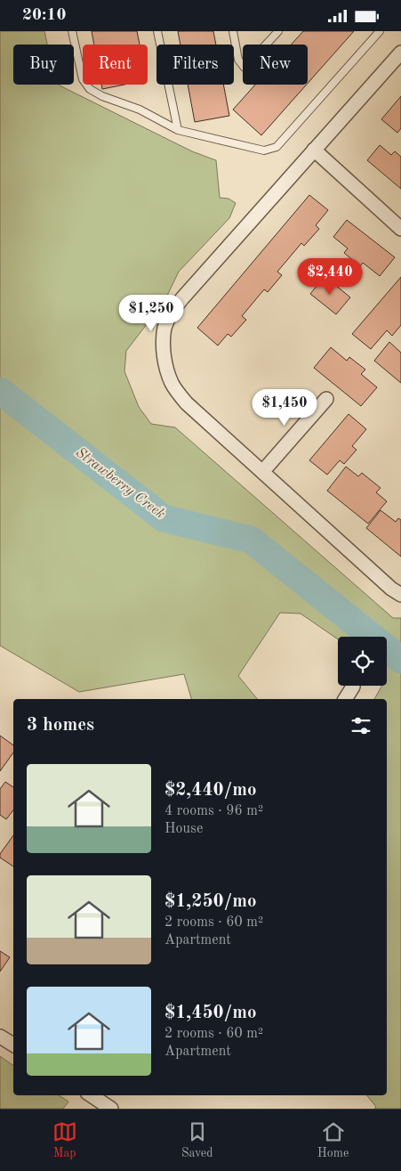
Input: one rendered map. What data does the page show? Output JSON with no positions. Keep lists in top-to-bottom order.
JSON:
{
  "water": ["Strawberry Creek"],
  "page": {
    "status": "20:10",
    "chip": [
      "Buy",
      "Rent",
      "Filters",
      "New"
    ],
    "price": ["$2,440", "$1,250", "$1,450"],
    "heading": "3 homes",
    "list": [
      {
        "name": "$2,440/mo",
        "note": "4 rooms · 96 m² · House"
      },
      {
        "name": "$1,250/mo",
        "note": "2 rooms · 60 m² · Apartment"
      },
      {
        "name": "$1,450/mo",
        "note": "2 rooms · 60 m² · Apartment"
      }
    ],
    "tabs": ["Map", "Saved", "Home"]
  }
}
